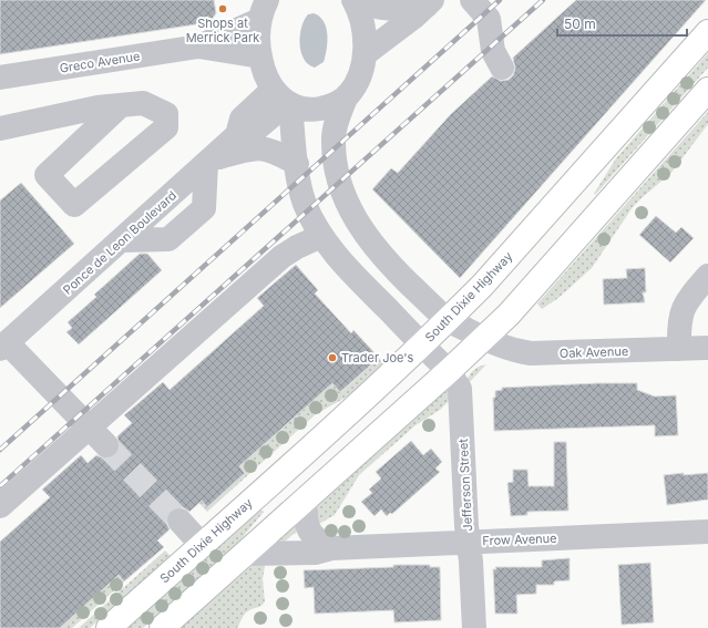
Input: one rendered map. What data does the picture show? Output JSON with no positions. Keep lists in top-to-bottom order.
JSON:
{
  "streets": {
    "highway": ["South Dixie Highway"],
    "street": [
      "Greco Avenue",
      "Ponce de Leon Boulevard",
      "Oak Avenue",
      "Jefferson Street",
      "Frow Avenue"
    ]
  },
  "crossings": [
    ["Jefferson Street", "Frow Avenue"]
  ],
  "places": ["Shops at Merrick Park", "Trader Joe's"],
  "scale_bar": "50 m"
}
